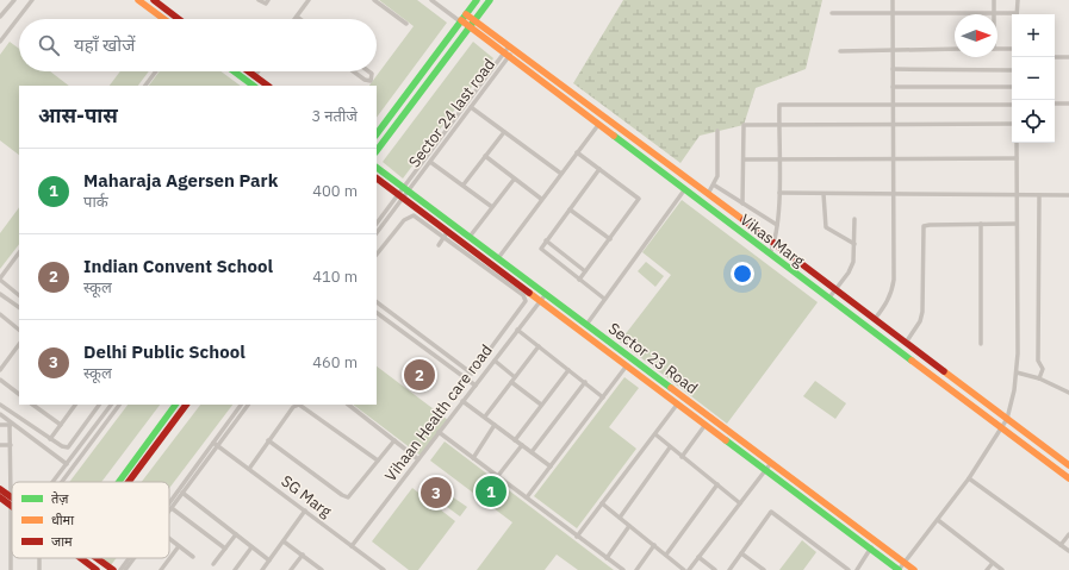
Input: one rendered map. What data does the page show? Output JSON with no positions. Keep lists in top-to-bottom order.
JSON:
{
  "streets": {
    "street": [
      "Sector 24 last road",
      "Vikas Marg",
      "Sector 23 Road",
      "Vihaan Health care road",
      "SG Marg"
    ]
  },
  "crossings": [
    ["Sector 24 last road", "Vikas Marg"],
    ["Sector 24 last road", "Sector 23 Road"],
    ["Sector 23 Road", "Vihaan Health care road"],
    ["Vihaan Health care road", "SG Marg"]
  ],
  "legend": ["तेज़", "धीमा", "जाम"],
  "north": "right",
  "page": {
    "map_buttons": ["+", "−"],
    "search": "यहाँ खोजें",
    "heading": ["आस-पास", "3 नतीजे"],
    "list": [
      {
        "mark": "1",
        "name": "Maharaja Agersen Park",
        "note": "पार्क",
        "value": "400 m"
      },
      {
        "mark": "2",
        "name": "Indian Convent School",
        "note": "स्कूल",
        "value": "410 m"
      },
      {
        "mark": "3",
        "name": "Delhi Public School",
        "note": "स्कूल",
        "value": "460 m"
      }
    ],
    "pins": ["2", "1", "3"]
  }
}
